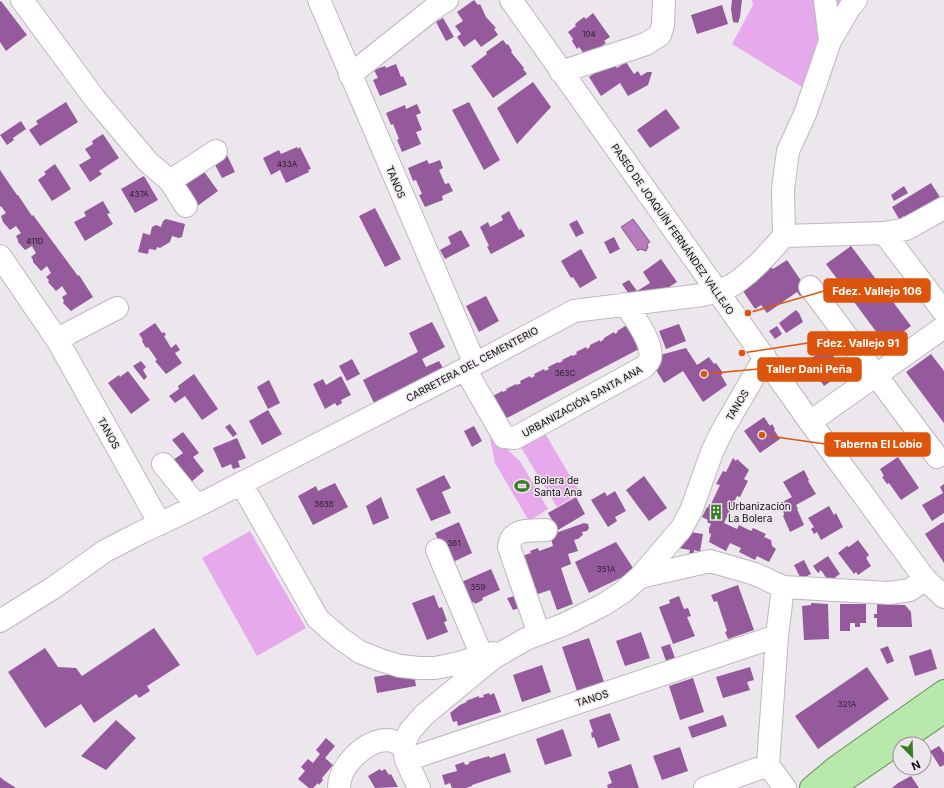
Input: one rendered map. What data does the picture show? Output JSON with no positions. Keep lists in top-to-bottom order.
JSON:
{
  "streets": {
    "street": [
      "TANOS",
      "PASEO DE JOAQUÍN FERNÁNDEZ VALLEJO",
      "CARRETERA DEL CEMENTERIO",
      "URBANIZACIÓN SANTA ANA"
    ]
  },
  "crossings": [
    ["TANOS", "PASEO DE JOAQUÍN FERNÁNDEZ VALLEJO"],
    ["TANOS", "CARRETERA DEL CEMENTERIO"],
    ["TANOS", "URBANIZACIÓN SANTA ANA"],
    ["PASEO DE JOAQUÍN FERNÁNDEZ VALLEJO", "CARRETERA DEL CEMENTERIO"],
    ["CARRETERA DEL CEMENTERIO", "URBANIZACIÓN SANTA ANA"]
  ],
  "places": {
    "other": [
      "Fdez. Vallejo 106",
      "Fdez. Vallejo 91",
      "Taller Dani Peña",
      "Taberna El Lobio"
    ],
    "sports": ["Bolera de Santa Ana"],
    "building": ["Urbanización La Bolera"]
  },
  "house_numbers": [
    "104",
    "433A",
    "437A",
    "411D",
    "363C",
    "363B",
    "361",
    "351A",
    "359",
    "321A"
  ],
  "north": "bottom right"
}
